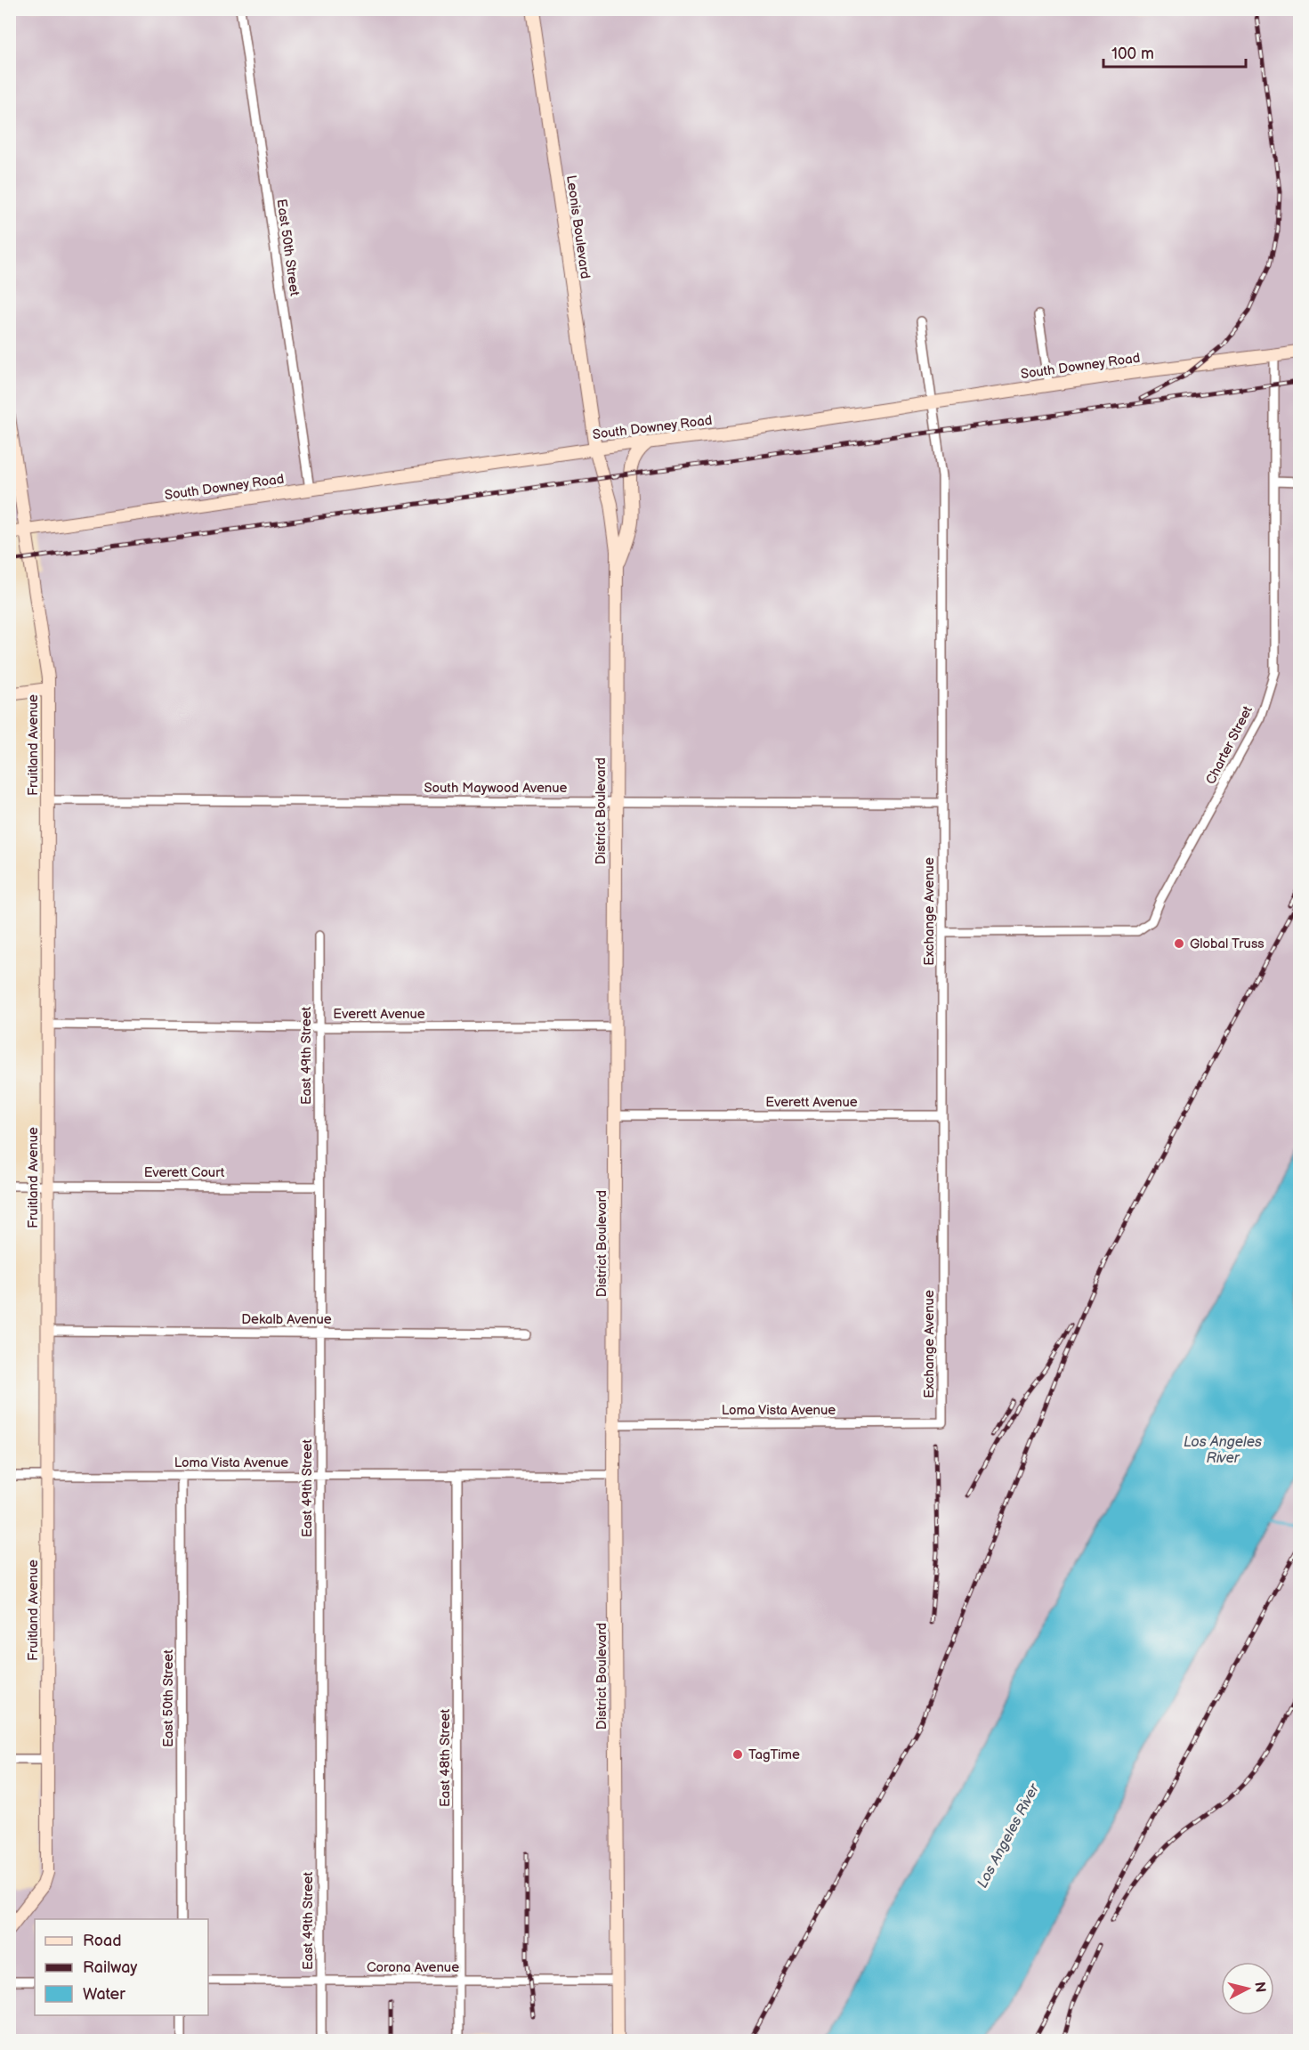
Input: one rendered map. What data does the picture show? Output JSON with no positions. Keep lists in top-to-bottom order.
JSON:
{
  "streets": {
    "main road": [
      "Leonis Boulevard",
      "South Downey Road",
      "Fruitland Avenue",
      "District Boulevard"
    ],
    "street": [
      "East 50th Street",
      "Charter Street",
      "South Maywood Avenue",
      "Exchange Avenue",
      "Everett Avenue",
      "East 49th Street",
      "Everett Court",
      "Dekalb Avenue",
      "Loma Vista Avenue",
      "East 48th Street",
      "Corona Avenue"
    ]
  },
  "crossings": [
    ["Leonis Boulevard", "South Downey Road"],
    ["Leonis Boulevard", "District Boulevard"],
    ["East 50th Street", "South Downey Road"],
    ["East 50th Street", "Loma Vista Avenue"],
    ["South Downey Road", "Fruitland Avenue"],
    ["South Downey Road", "Charter Street"],
    ["South Downey Road", "District Boulevard"],
    ["South Downey Road", "Exchange Avenue"],
    ["Fruitland Avenue", "South Maywood Avenue"],
    ["Fruitland Avenue", "Everett Avenue"],
    ["Fruitland Avenue", "Everett Court"],
    ["Fruitland Avenue", "Dekalb Avenue"],
    ["Fruitland Avenue", "Loma Vista Avenue"],
    ["Charter Street", "Exchange Avenue"],
    ["South Maywood Avenue", "District Boulevard"],
    ["South Maywood Avenue", "Exchange Avenue"],
    ["District Boulevard", "Everett Avenue"],
    ["District Boulevard", "Loma Vista Avenue"],
    ["District Boulevard", "Corona Avenue"],
    ["Exchange Avenue", "Everett Avenue"],
    ["Exchange Avenue", "Loma Vista Avenue"],
    ["Everett Avenue", "East 49th Street"],
    ["East 49th Street", "Everett Court"],
    ["East 49th Street", "Dekalb Avenue"],
    ["East 49th Street", "Loma Vista Avenue"],
    ["East 49th Street", "Corona Avenue"],
    ["Loma Vista Avenue", "East 48th Street"],
    ["East 48th Street", "Corona Avenue"]
  ],
  "water": ["Los Angeles River"],
  "places": ["Global Truss", "TagTime"],
  "legend": ["Road", "Railway", "Water"],
  "scale_bar": "100 m",
  "north": "right"
}
